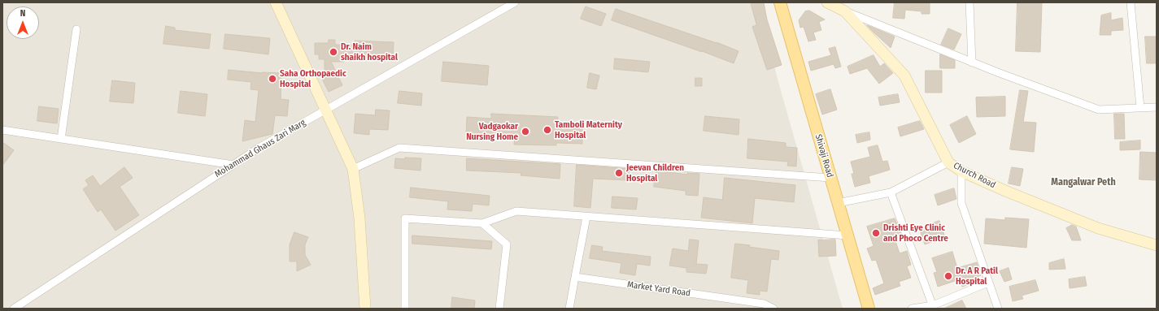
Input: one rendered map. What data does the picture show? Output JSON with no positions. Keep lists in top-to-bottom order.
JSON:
{
  "streets": {
    "main road": ["Shivaji Road", "Church Road"],
    "street": ["Mohammad Ghaus Zari Marg", "Market Yard Road"]
  },
  "districts": ["Mangalwar Peth"],
  "places": [
    "Dr. Naim shaikh hospital",
    "Saha Orthopaedic Hospital",
    "Tamboli Maternity Hospital",
    "Vadgaokar Nursing Home",
    "Jeevan Children Hospital",
    "Drishti Eye Clinic and Phoco Centre",
    "Dr. A R Patil Hospital"
  ],
  "north": "top"
}
